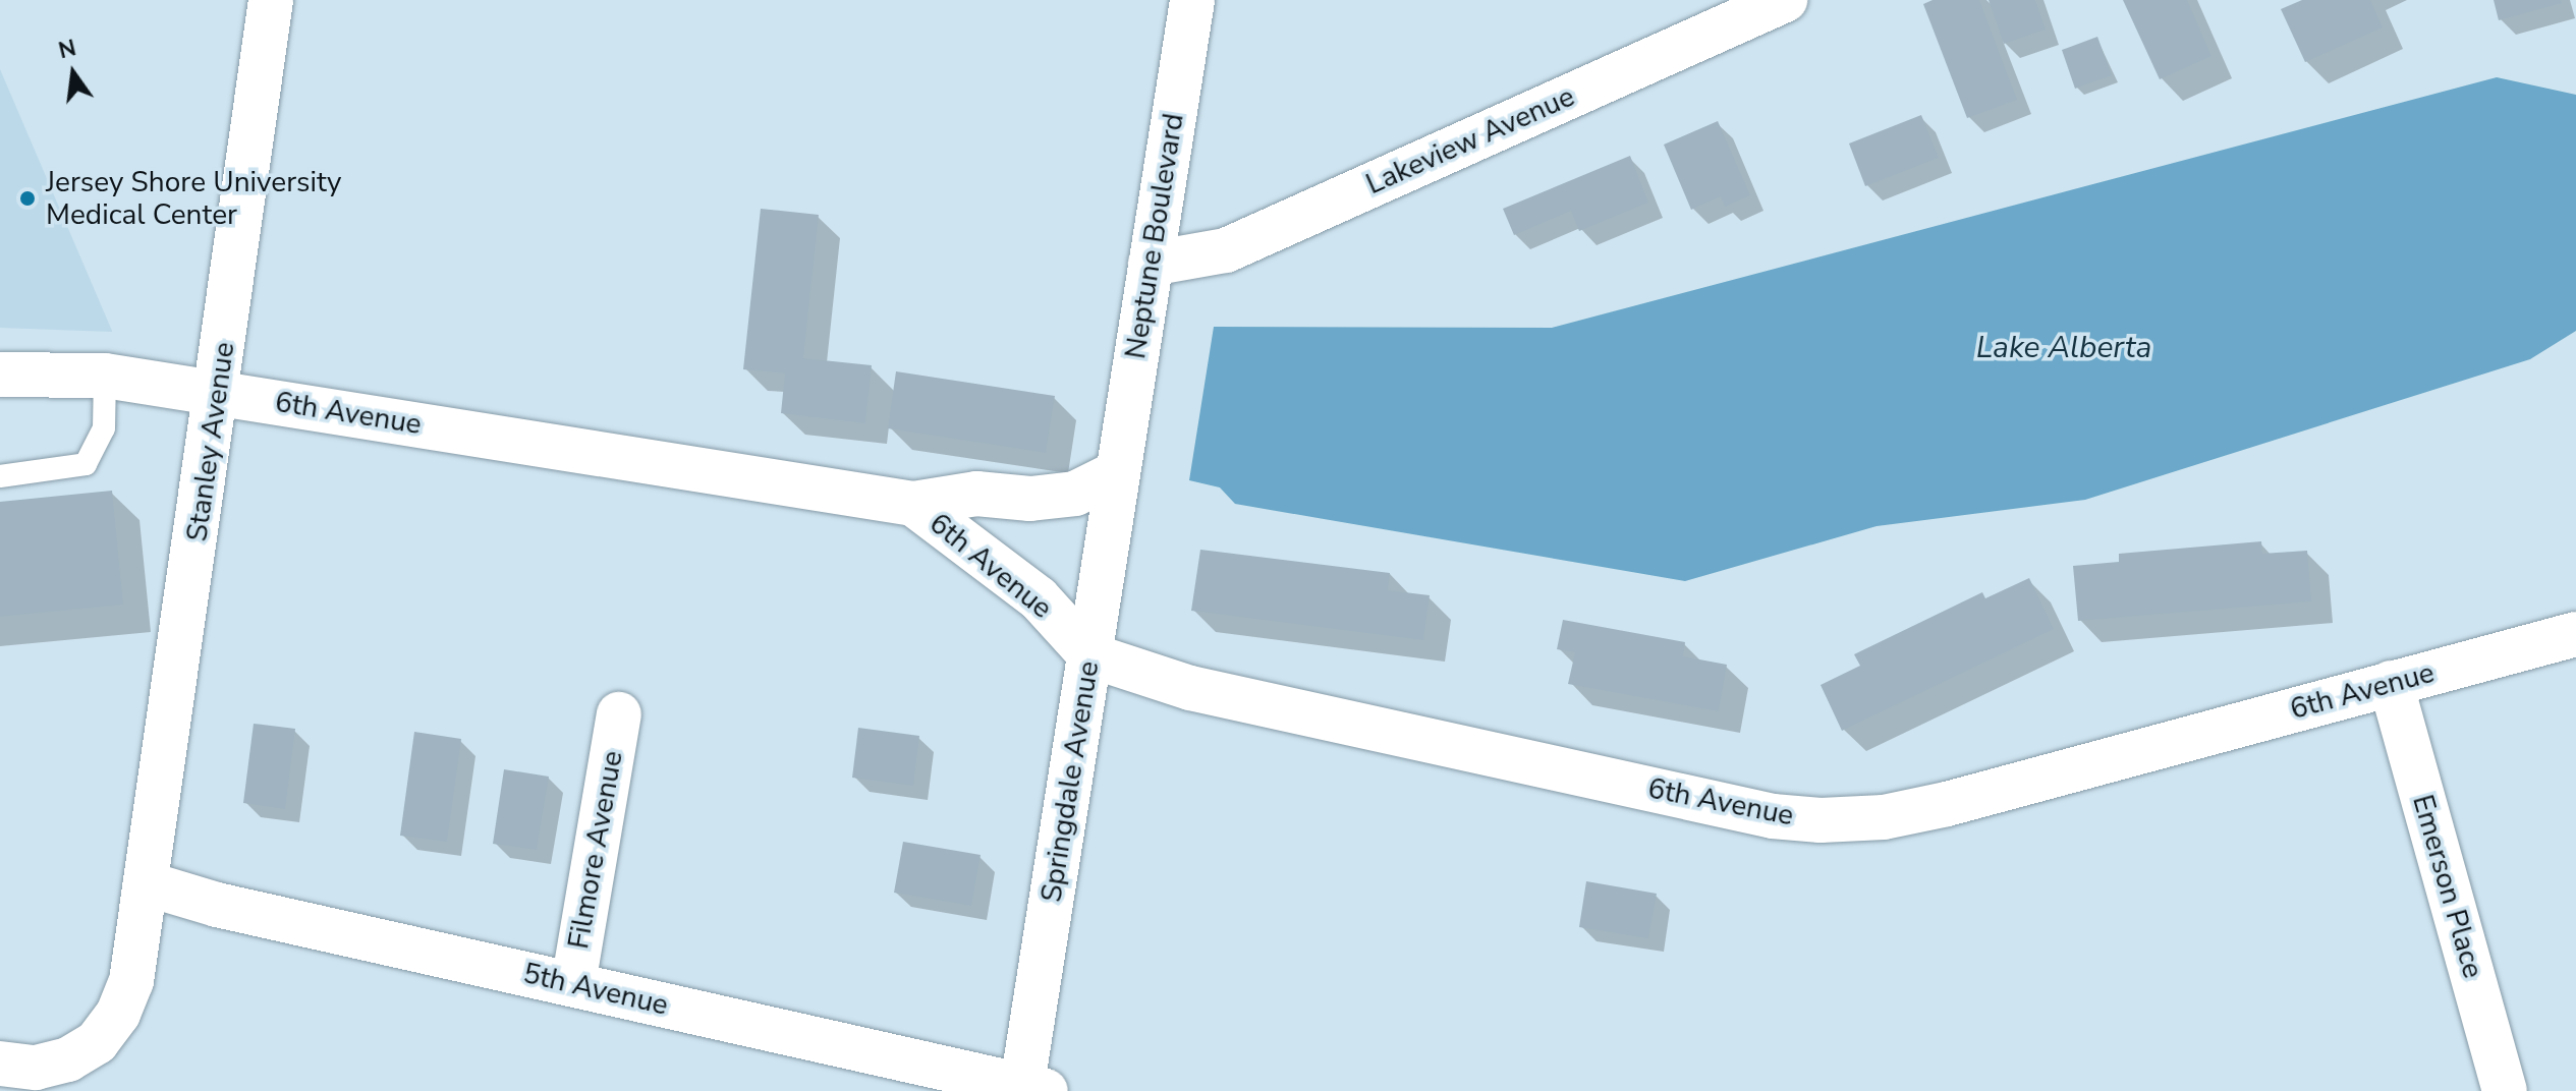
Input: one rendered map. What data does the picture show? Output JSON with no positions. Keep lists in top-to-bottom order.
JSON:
{
  "streets": {
    "street": [
      "Lakeview Avenue",
      "Neptune Boulevard",
      "6th Avenue",
      "Stanley Avenue",
      "Springdale Avenue",
      "Filmore Avenue",
      "Emerson Place",
      "5th Avenue"
    ]
  },
  "crossings": [
    ["Lakeview Avenue", "Neptune Boulevard"],
    ["Neptune Boulevard", "6th Avenue"],
    ["Neptune Boulevard", "Springdale Avenue"],
    ["6th Avenue", "Stanley Avenue"],
    ["6th Avenue", "Springdale Avenue"],
    ["6th Avenue", "Emerson Place"],
    ["Stanley Avenue", "5th Avenue"],
    ["Springdale Avenue", "5th Avenue"],
    ["Filmore Avenue", "5th Avenue"]
  ],
  "water": ["Lake Alberta"],
  "places": ["Jersey Shore University Medical Center"],
  "north": "top"
}
